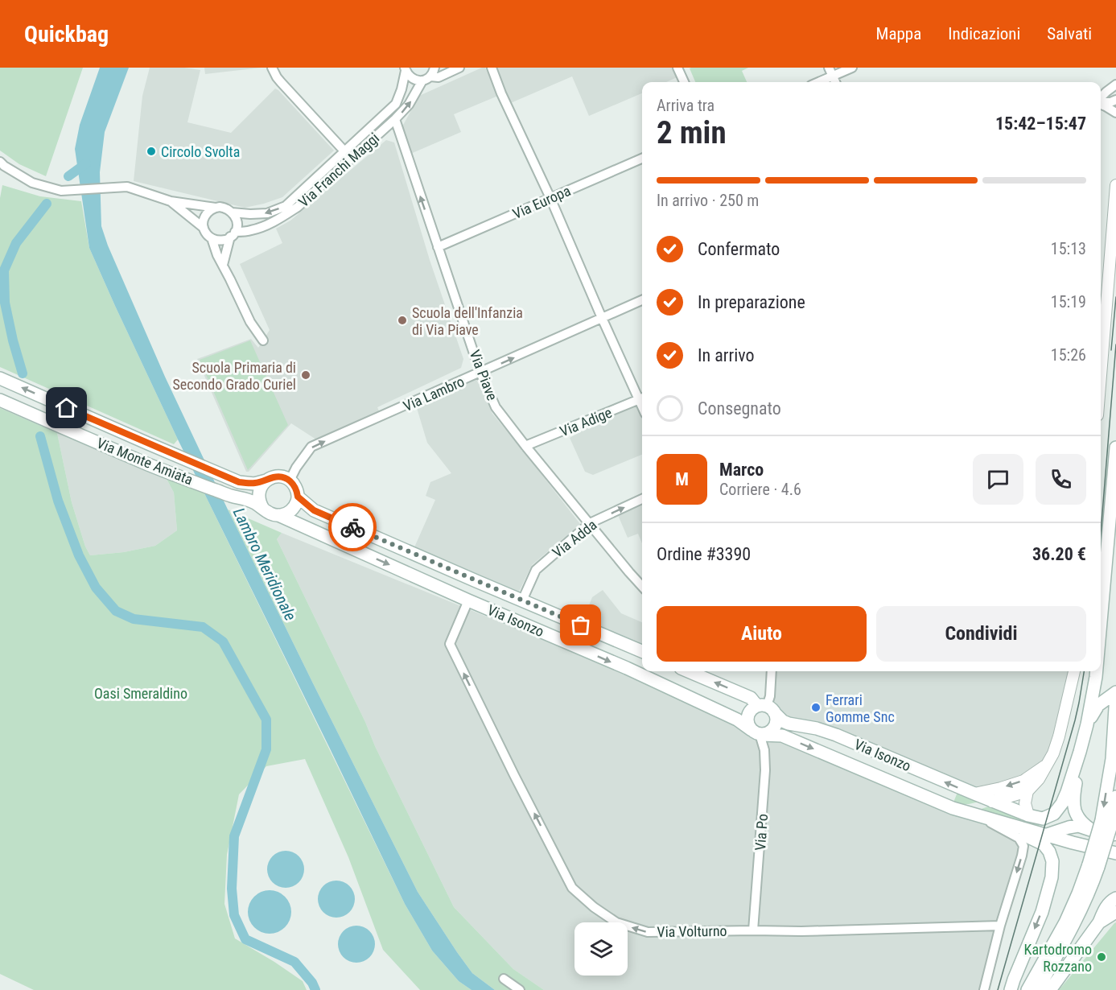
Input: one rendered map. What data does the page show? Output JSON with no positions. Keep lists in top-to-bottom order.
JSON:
{
  "streets": {
    "main road": ["Via Monte Amiata", "Via Isonzo"],
    "street": [
      "Via Franchi Maggi",
      "Via Europa",
      "Via Piave",
      "Via Lambro",
      "Via Adige",
      "Via Adda",
      "Via Po",
      "Via Volturno"
    ]
  },
  "crossings": [
    ["Via Franchi Maggi", "Via Piave"],
    ["Via Europa", "Via Piave"],
    ["Via Piave", "Via Lambro"],
    ["Via Piave", "Via Adige"],
    ["Via Piave", "Via Adda"],
    ["Via Lambro", "Via Monte Amiata"],
    ["Via Lambro", "Via Isonzo"],
    ["Via Monte Amiata", "Via Isonzo"],
    ["Via Adda", "Via Isonzo"],
    ["Via Isonzo", "Via Po"],
    ["Via Isonzo", "Via Volturno"],
    ["Via Po", "Via Volturno"]
  ],
  "one_way": ["Via Lambro", "Via Adda", "Via Volturno"],
  "water": ["Lambro Meridionale"],
  "parks": ["Oasi Smeraldino"],
  "places": [
    "Circolo Svolta",
    "Scuola dell'Infanzia di Via Piave",
    "Scuola Primaria di Secondo Grado Curiel",
    "Ferrari Gomme Snc",
    "Kartodromo Rozzano"
  ],
  "page": {
    "header": "Quickbag",
    "nav": ["Mappa", "Indicazioni", "Salvati"],
    "heading": ["2 min", "Arriva tra", "15:42–15:47"],
    "panel": [
      "Marco",
      "Corriere · 4.6",
      "Ordine #3390",
      "36.20 €"
    ],
    "bar": "In arrivo · 250 m",
    "list": [
      ["Confermato", "15:13"],
      ["In preparazione", "15:19"],
      ["In arrivo", "15:26"],
      "Consegnato"
    ],
    "round": "M",
    "buttons": ["Aiuto", "Condividi"]
  }
}
